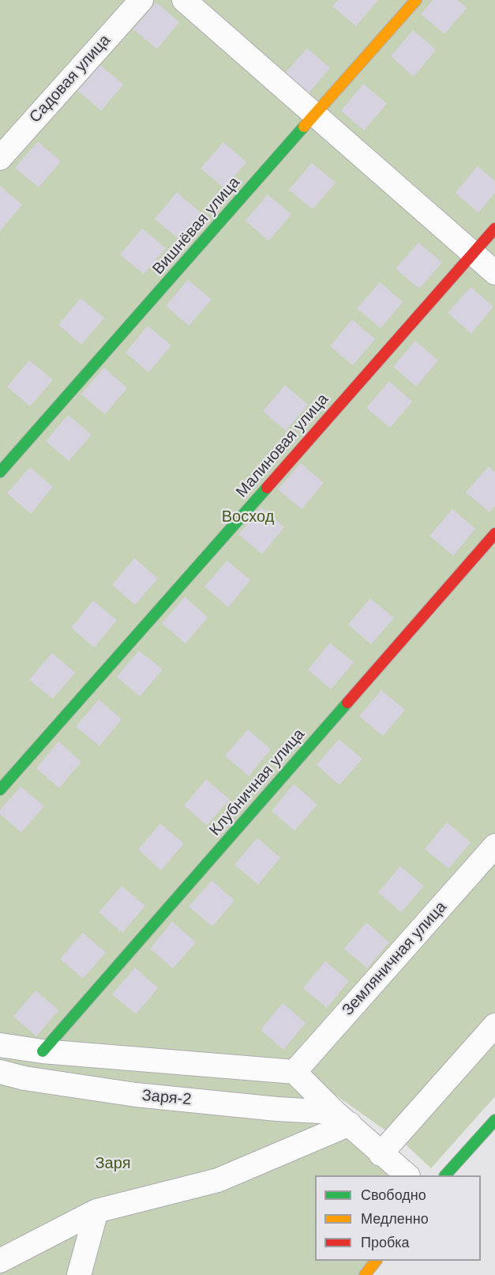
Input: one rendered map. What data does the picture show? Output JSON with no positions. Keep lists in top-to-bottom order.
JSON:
{
  "streets": {
    "main road": ["Вишнёвая улица", "Малиновая улица", "Клубничная улица"],
    "street": ["Садовая улица", "Земляничная улица", "Заря-2"]
  },
  "parks": ["Восход", "Заря"],
  "legend": ["Свободно", "Медленно", "Пробка"]
}
